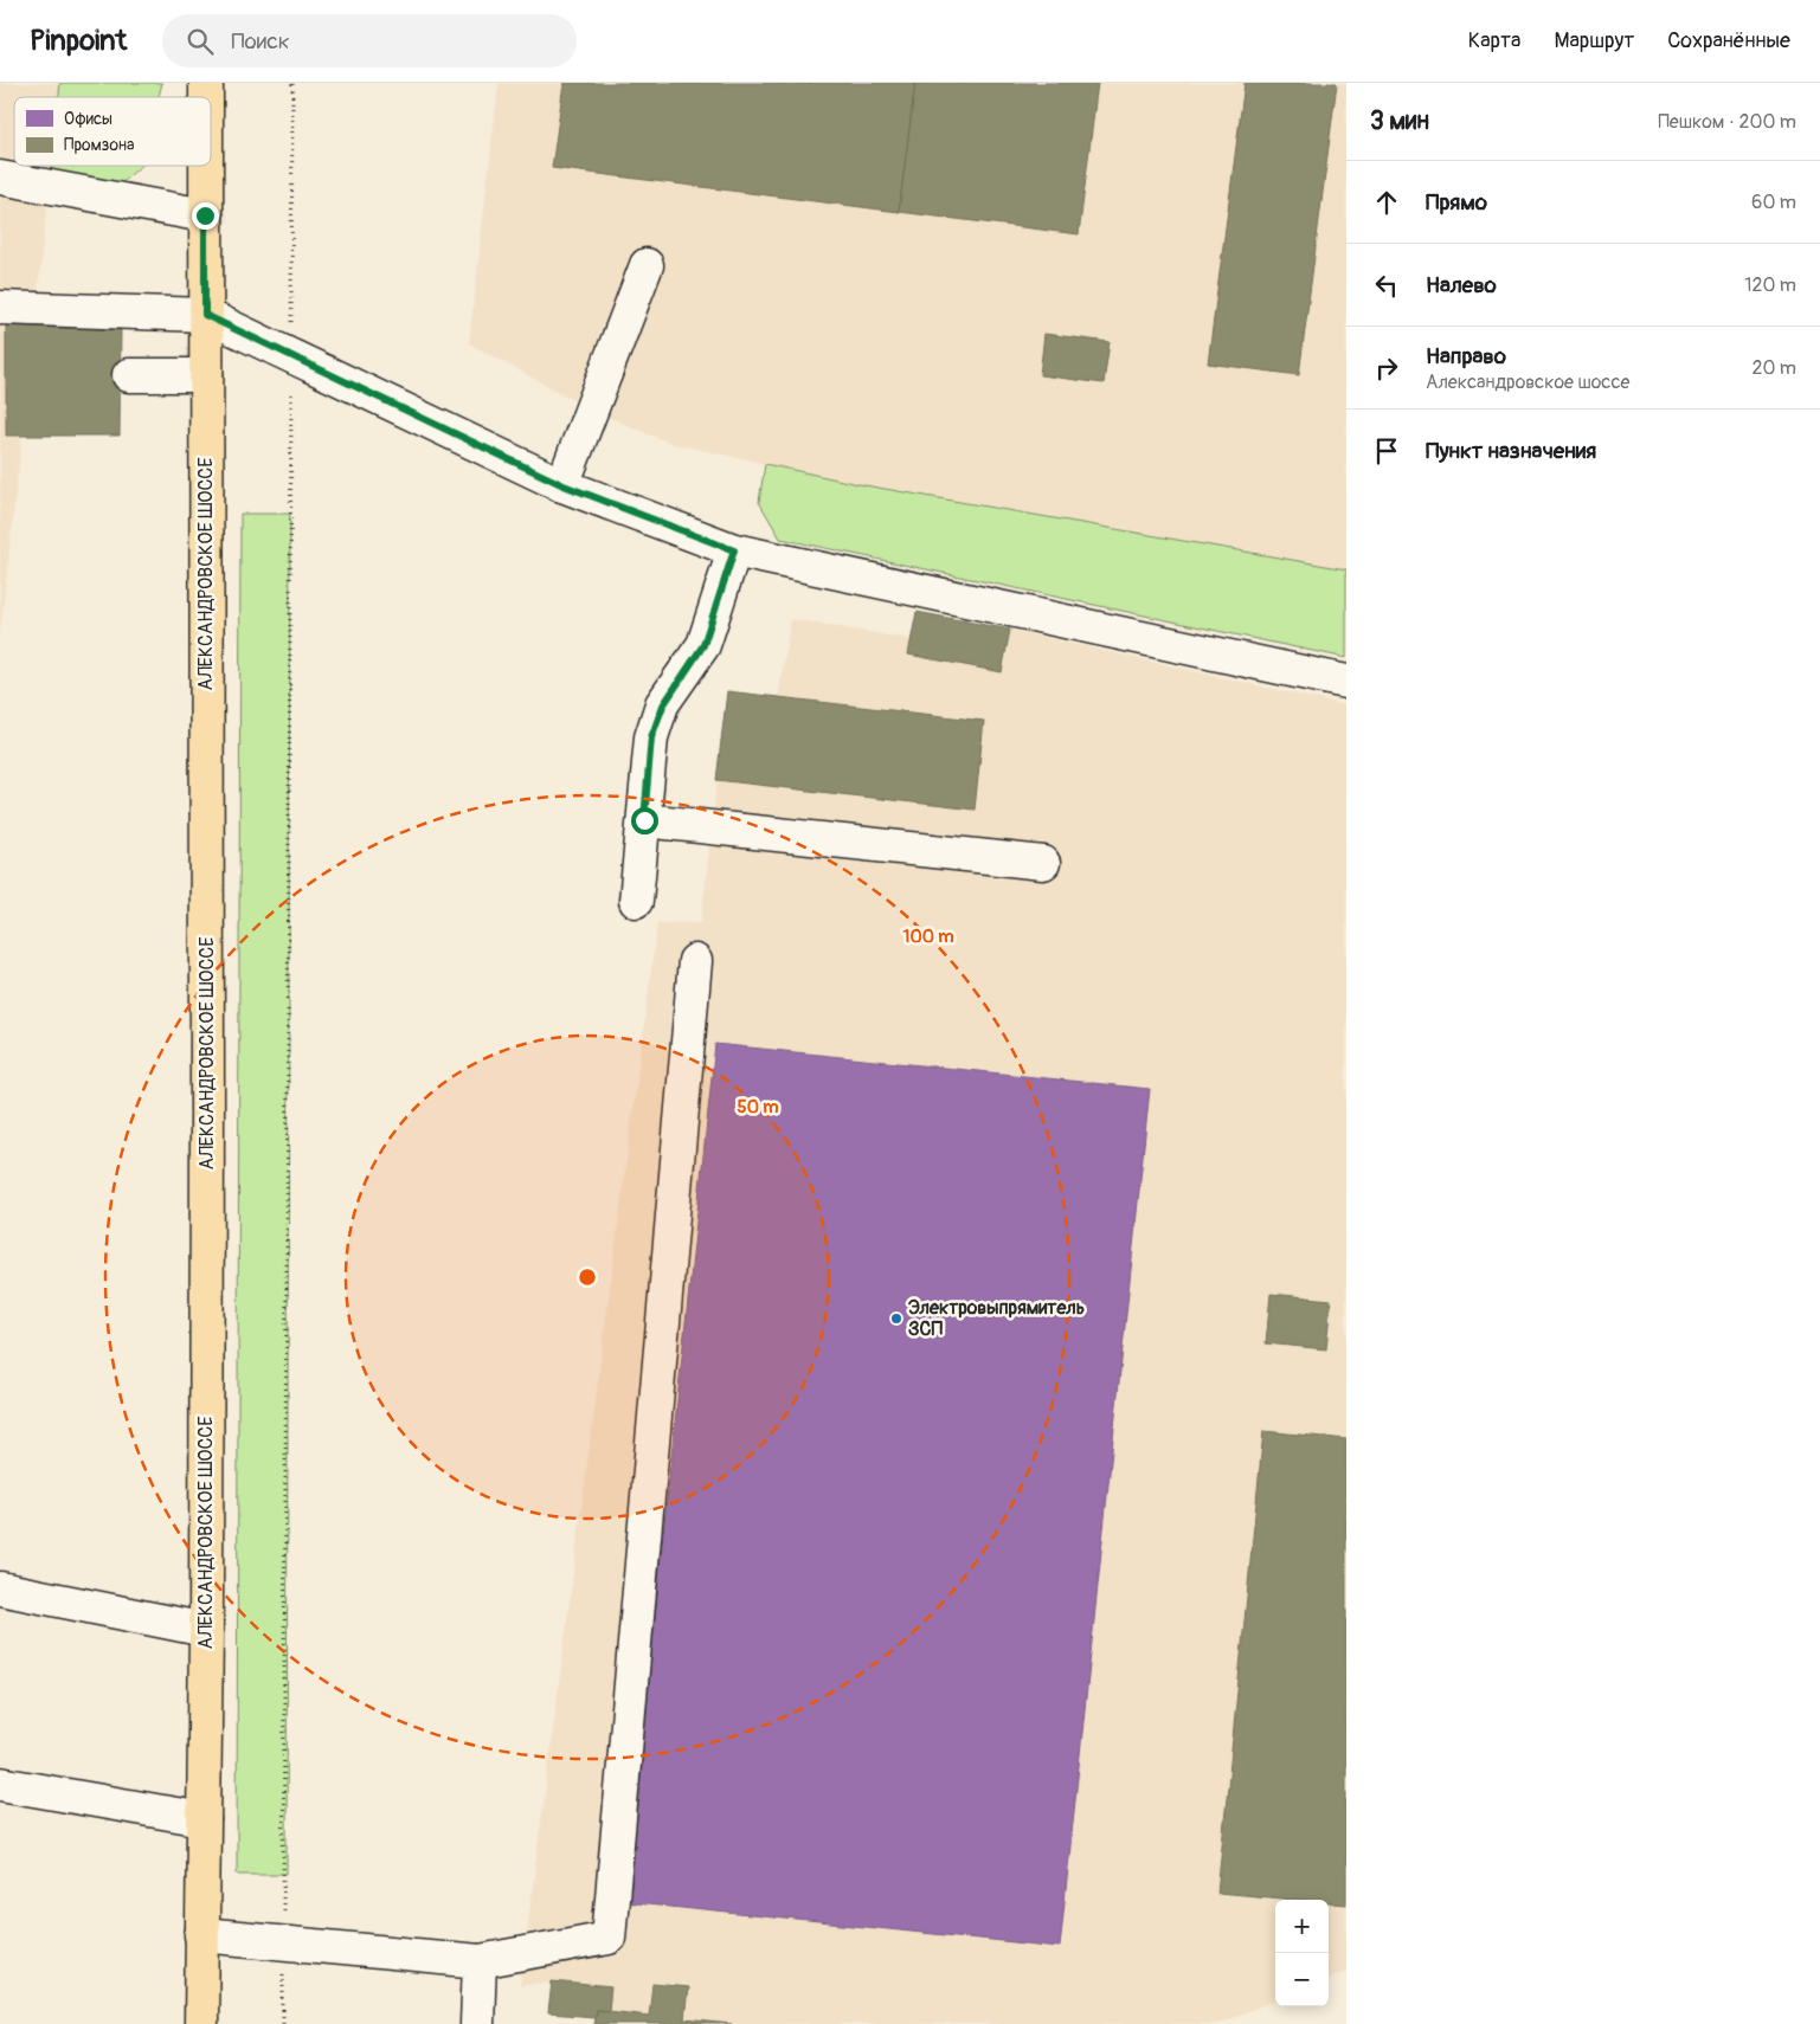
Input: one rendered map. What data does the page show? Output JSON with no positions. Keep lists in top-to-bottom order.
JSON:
{
  "streets": {
    "main road": ["АЛЕКСАНДРОВСКОЕ ШОССЕ"]
  },
  "places": ["Электровыпрямитель ЗСП"],
  "legend": ["Офисы", "Промзона"],
  "page": {
    "header": "Pinpoint",
    "search": "Поиск",
    "nav": ["Карта", "Маршрут", "Сохранённые"],
    "heading": ["3 мин", "Пешком · 200 m"],
    "list": [
      ["Прямо", "60 m"],
      ["Налево", "120 m"],
      ["Направо", "Александровское шоссе", "20 m"],
      "Пункт назначения"
    ],
    "map_buttons": ["+", "−"]
  },
  "rings": ["100 m", "50 m"]
}
